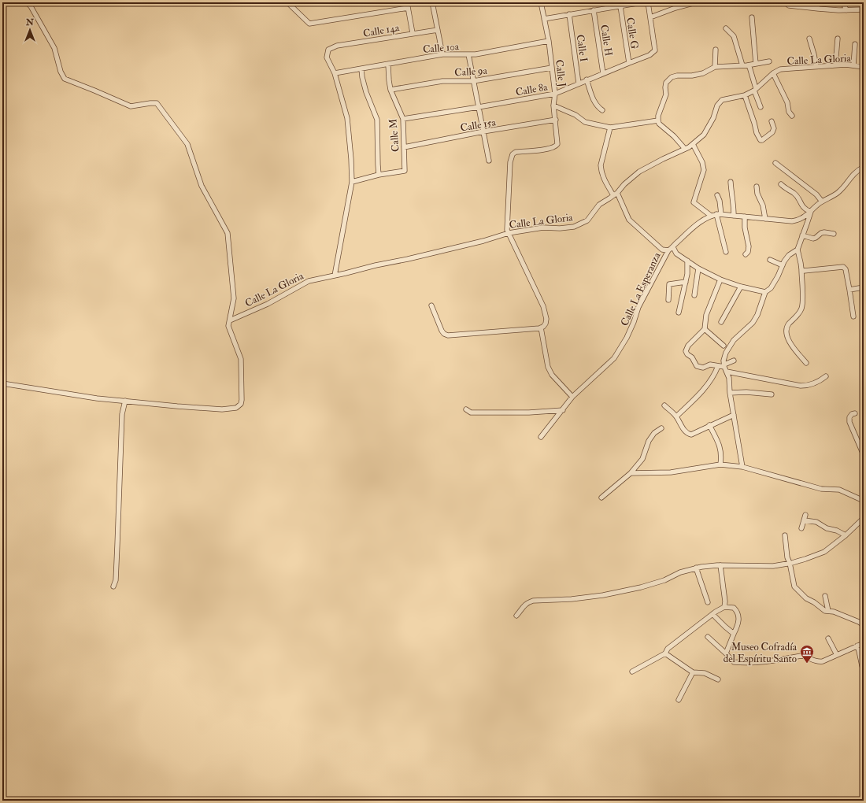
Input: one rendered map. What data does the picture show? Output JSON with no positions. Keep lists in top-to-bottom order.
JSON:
{
  "streets": {
    "street": [
      "Calle 14a",
      "Calle G",
      "Calle H",
      "Calle 10a",
      "Calle I",
      "Calle La Gloria",
      "Calle 9a",
      "Calle J",
      "Calle 8a",
      "Calle 15a",
      "Calle M",
      "Calle La Esperanza"
    ]
  },
  "crossings": [
    ["Calle 14a", "Calle 10a"],
    ["Calle G", "Calle 8a"],
    ["Calle H", "Calle 8a"],
    ["Calle 10a", "Calle J"],
    ["Calle 10a", "Calle M"],
    ["Calle I", "Calle 8a"],
    ["Calle La Gloria", "Calle J"],
    ["Calle 9a", "Calle J"],
    ["Calle 9a", "Calle M"],
    ["Calle J", "Calle 8a"],
    ["Calle J", "Calle 15a"],
    ["Calle 8a", "Calle M"],
    ["Calle 15a", "Calle M"]
  ],
  "places": {
    "museum": ["Museo Cofradía del Espíritu Santo"]
  },
  "north": "top"
}
